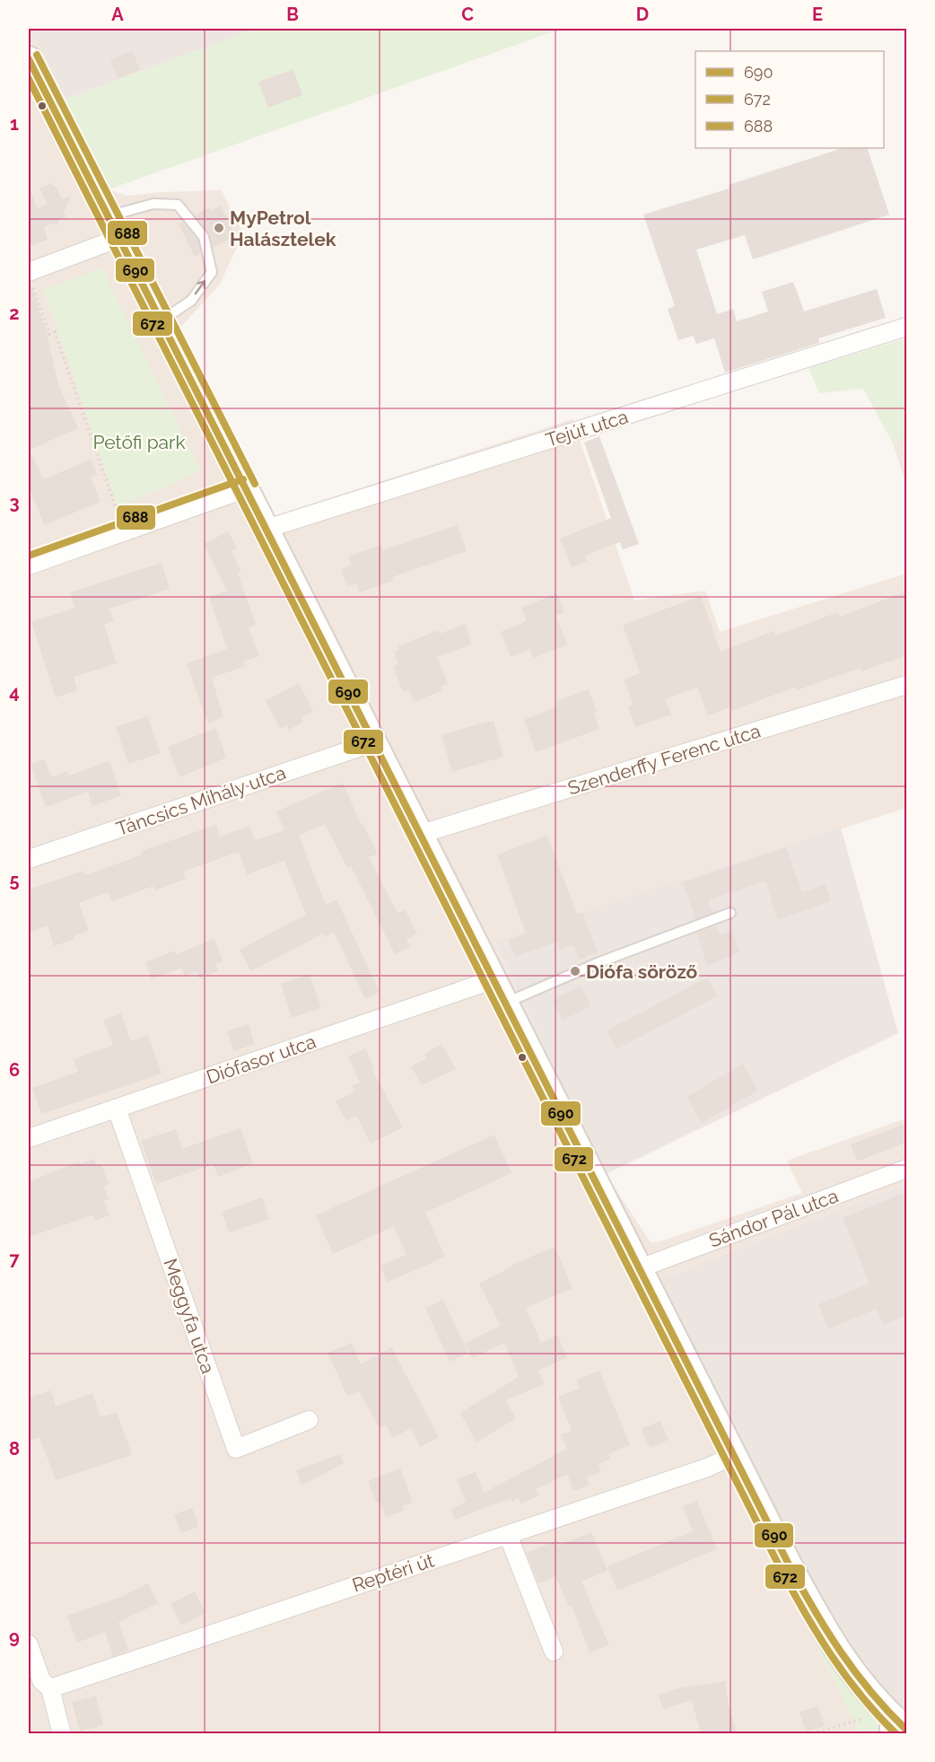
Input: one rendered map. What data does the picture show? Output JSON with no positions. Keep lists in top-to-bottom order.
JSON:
{
  "streets": {
    "street": [
      "Tejút utca",
      "Szenderffy Ferenc utca",
      "Táncsics Mihály utca",
      "Diófasor utca",
      "Sándor Pál utca",
      "Meggyfa utca",
      "Reptéri út"
    ]
  },
  "crossings": [
    ["Diófasor utca", "Meggyfa utca"]
  ],
  "parks": ["Petőfi park"],
  "places": ["MyPetrol Halásztelek", "Diófa söröző"],
  "lines": ["transit line 688", "transit line 690", "transit line 672"],
  "legend": ["690", "672", "688"],
  "grid": {
    "columns": [
      "A",
      "B",
      "C",
      "D",
      "E"
    ],
    "rows": [
      "1",
      "2",
      "3",
      "4",
      "5",
      "6",
      "7",
      "8",
      "9"
    ]
  }
}
